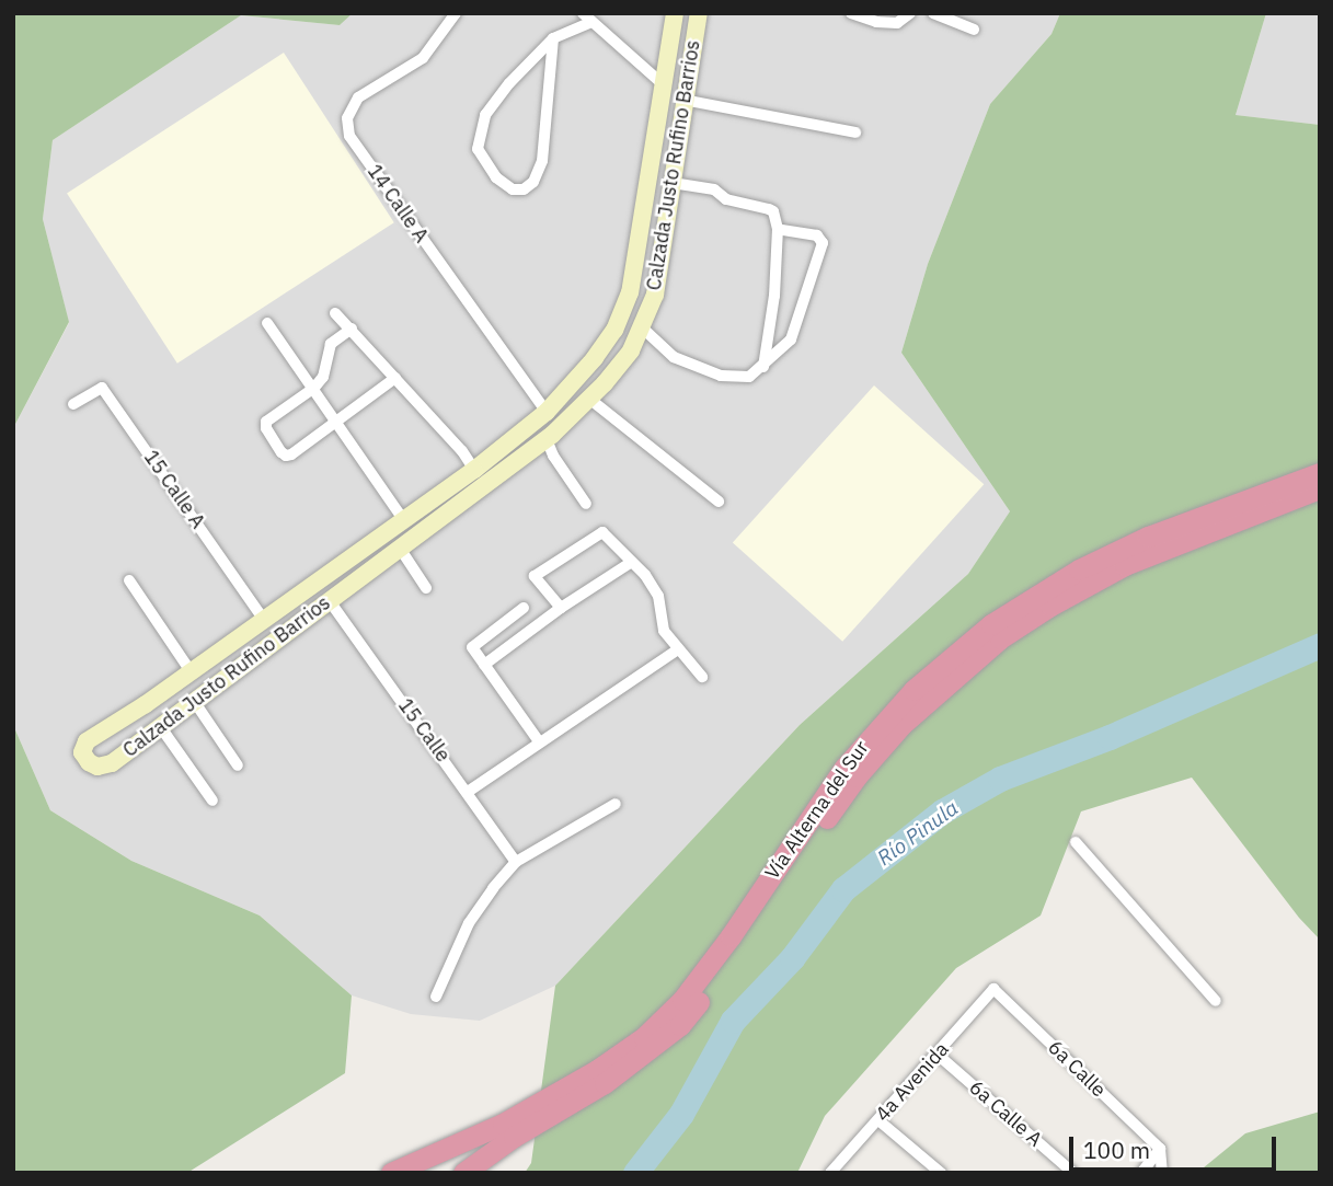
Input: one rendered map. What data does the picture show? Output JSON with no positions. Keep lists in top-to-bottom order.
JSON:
{
  "streets": {
    "highway": ["Vía Alterna del Sur"],
    "street": [
      "Calzada Justo Rufino Barrios",
      "14 Calle A",
      "15 Calle A",
      "15 Calle",
      "6a Calle",
      "4a Avenida",
      "6a Calle A"
    ]
  },
  "crossings": [
    ["Calzada Justo Rufino Barrios", "14 Calle A"],
    ["Calzada Justo Rufino Barrios", "15 Calle A"],
    ["Calzada Justo Rufino Barrios", "15 Calle"],
    ["6a Calle", "4a Avenida"],
    ["4a Avenida", "6a Calle A"]
  ],
  "water": ["Río Pinula"],
  "scale_bar": "100 m"
}
